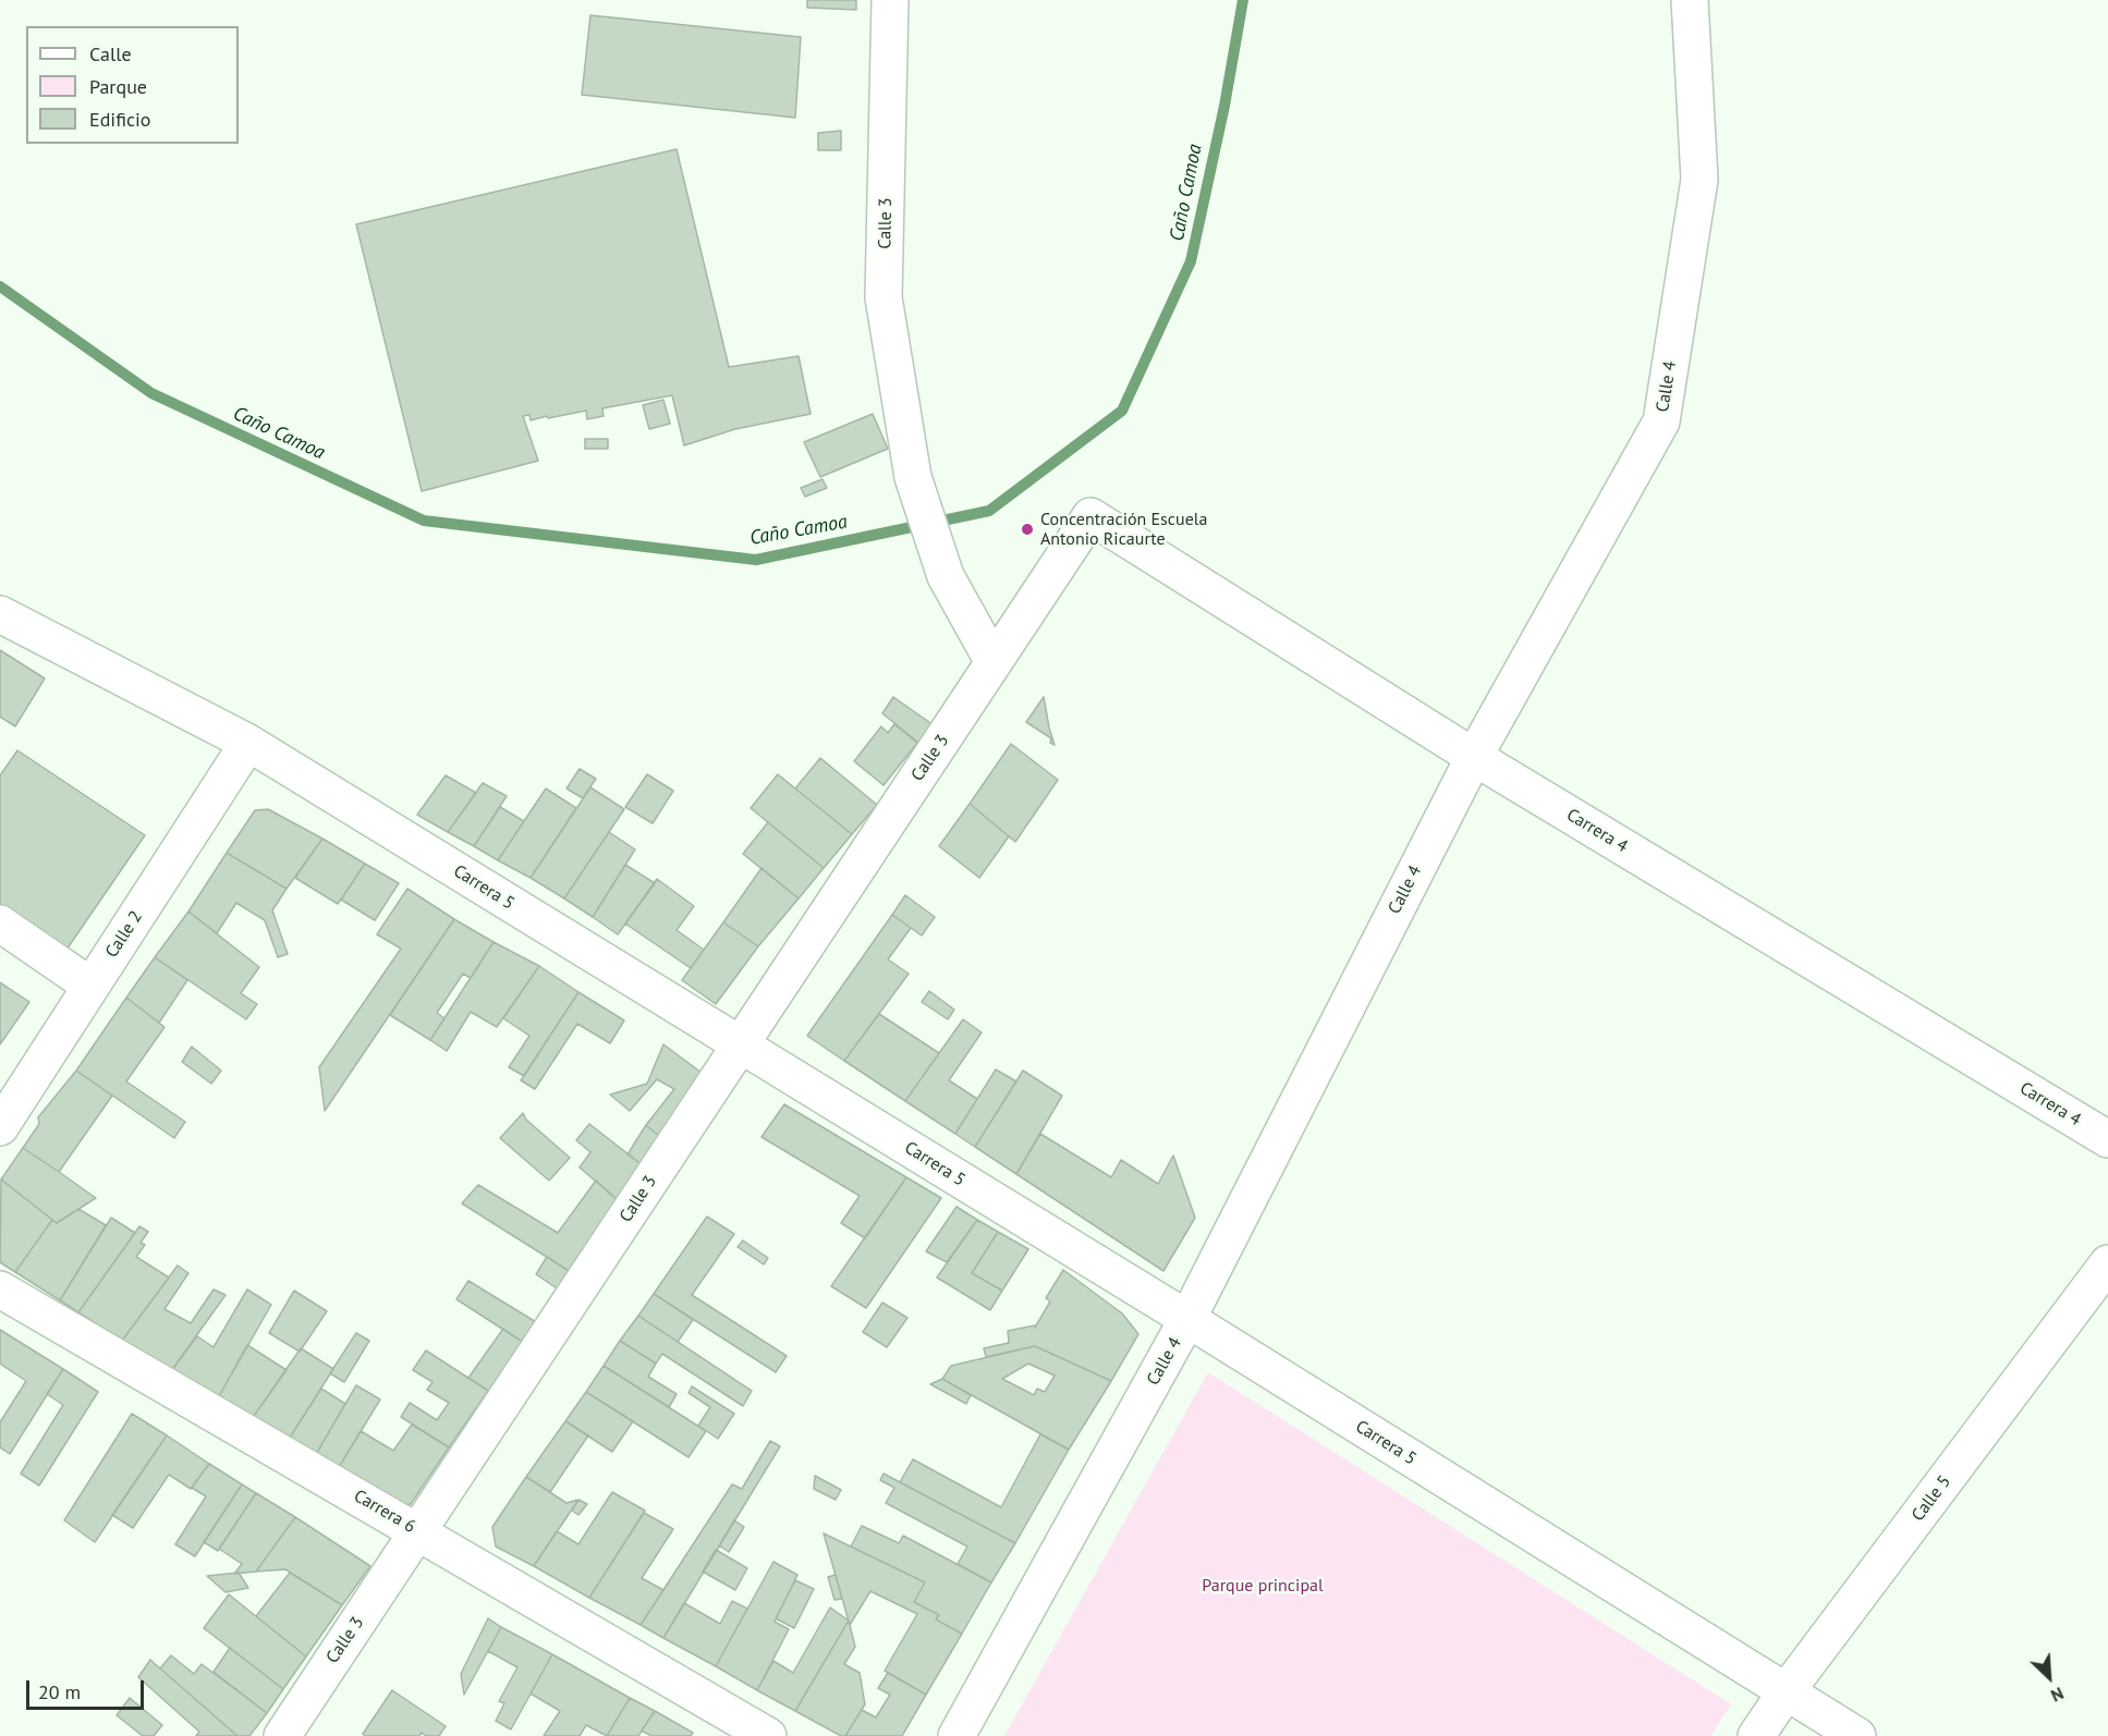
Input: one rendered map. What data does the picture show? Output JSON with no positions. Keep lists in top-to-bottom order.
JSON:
{
  "streets": {
    "street": [
      "Calle 3",
      "Calle 4",
      "Carrera 4",
      "Carrera 5",
      "Calle 2",
      "Calle 5",
      "Carrera 6"
    ]
  },
  "crossings": [
    ["Calle 3", "Carrera 4"],
    ["Calle 3", "Carrera 5"],
    ["Calle 3", "Carrera 6"],
    ["Calle 4", "Carrera 4"],
    ["Calle 4", "Carrera 5"],
    ["Carrera 5", "Calle 2"],
    ["Carrera 5", "Calle 5"]
  ],
  "water": ["Caño Camoa"],
  "parks": ["Parque principal"],
  "places": ["Concentración Escuela Antonio Ricaurte"],
  "legend": ["Calle", "Parque", "Edificio"],
  "scale_bar": "20 m",
  "north": "bottom right"
}
